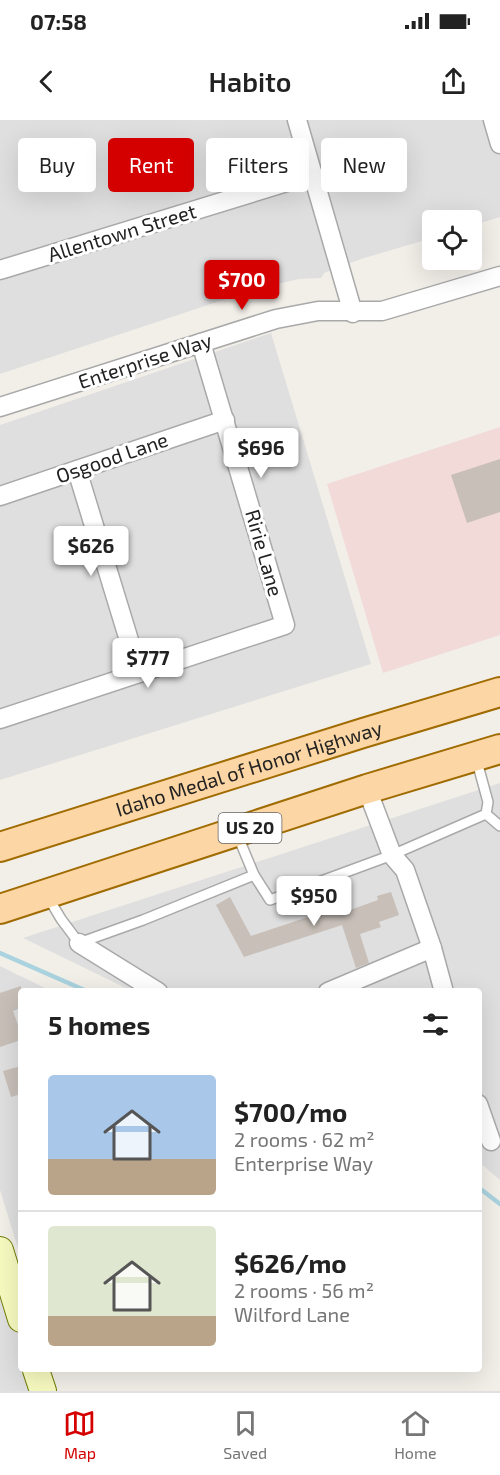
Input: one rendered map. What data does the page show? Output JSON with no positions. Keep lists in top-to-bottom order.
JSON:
{
  "streets": {
    "main road": ["Idaho Medal of Honor Highway", "US 20"],
    "street": [
      "Allentown Street",
      "Enterprise Way",
      "Osgood Lane",
      "Ririe Lane"
    ]
  },
  "crossings": [
    ["Enterprise Way", "Ririe Lane"],
    ["Osgood Lane", "Ririe Lane"]
  ],
  "page": {
    "status": "07:58",
    "header": "Habito",
    "chip": [
      "Buy",
      "Rent",
      "Filters",
      "New"
    ],
    "price": [
      "$700",
      "$696",
      "$626",
      "$777",
      "$950"
    ],
    "heading": "5 homes",
    "list": [
      {
        "name": "$700/mo",
        "note": "2 rooms · 62 m² · Enterprise Way"
      },
      {
        "name": "$626/mo",
        "note": "2 rooms · 56 m² · Wilford Lane"
      }
    ],
    "tabs": ["Map", "Saved", "Home"]
  }
}
